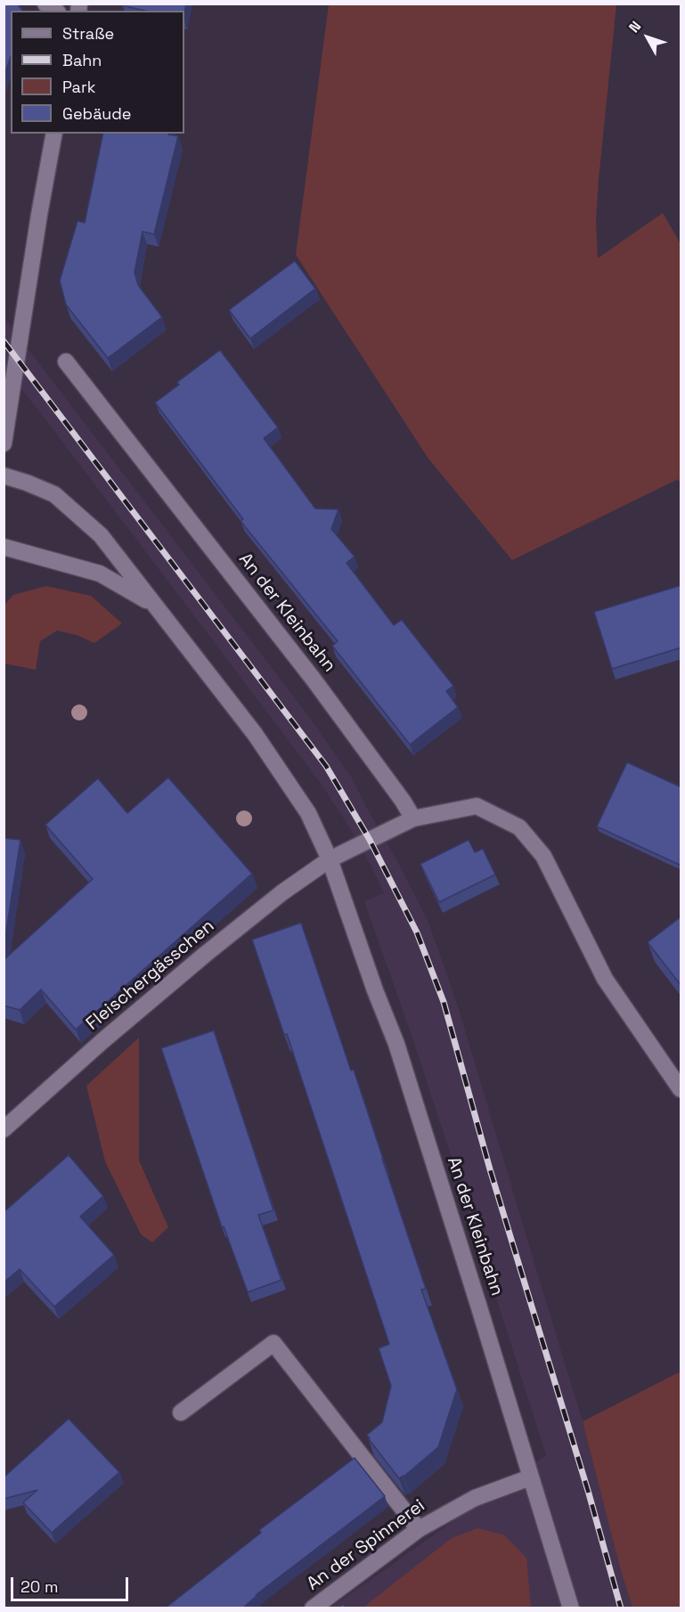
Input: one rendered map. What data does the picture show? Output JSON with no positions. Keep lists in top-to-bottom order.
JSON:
{
  "streets": {
    "street": ["An der Kleinbahn", "Fleischergässchen", "An der Spinnerei"]
  },
  "crossings": [
    ["An der Kleinbahn", "Fleischergässchen"],
    ["An der Kleinbahn", "An der Spinnerei"]
  ],
  "legend": [
    "Straße",
    "Bahn",
    "Park",
    "Gebäude"
  ],
  "scale_bar": "20 m",
  "north": "top left"
}
